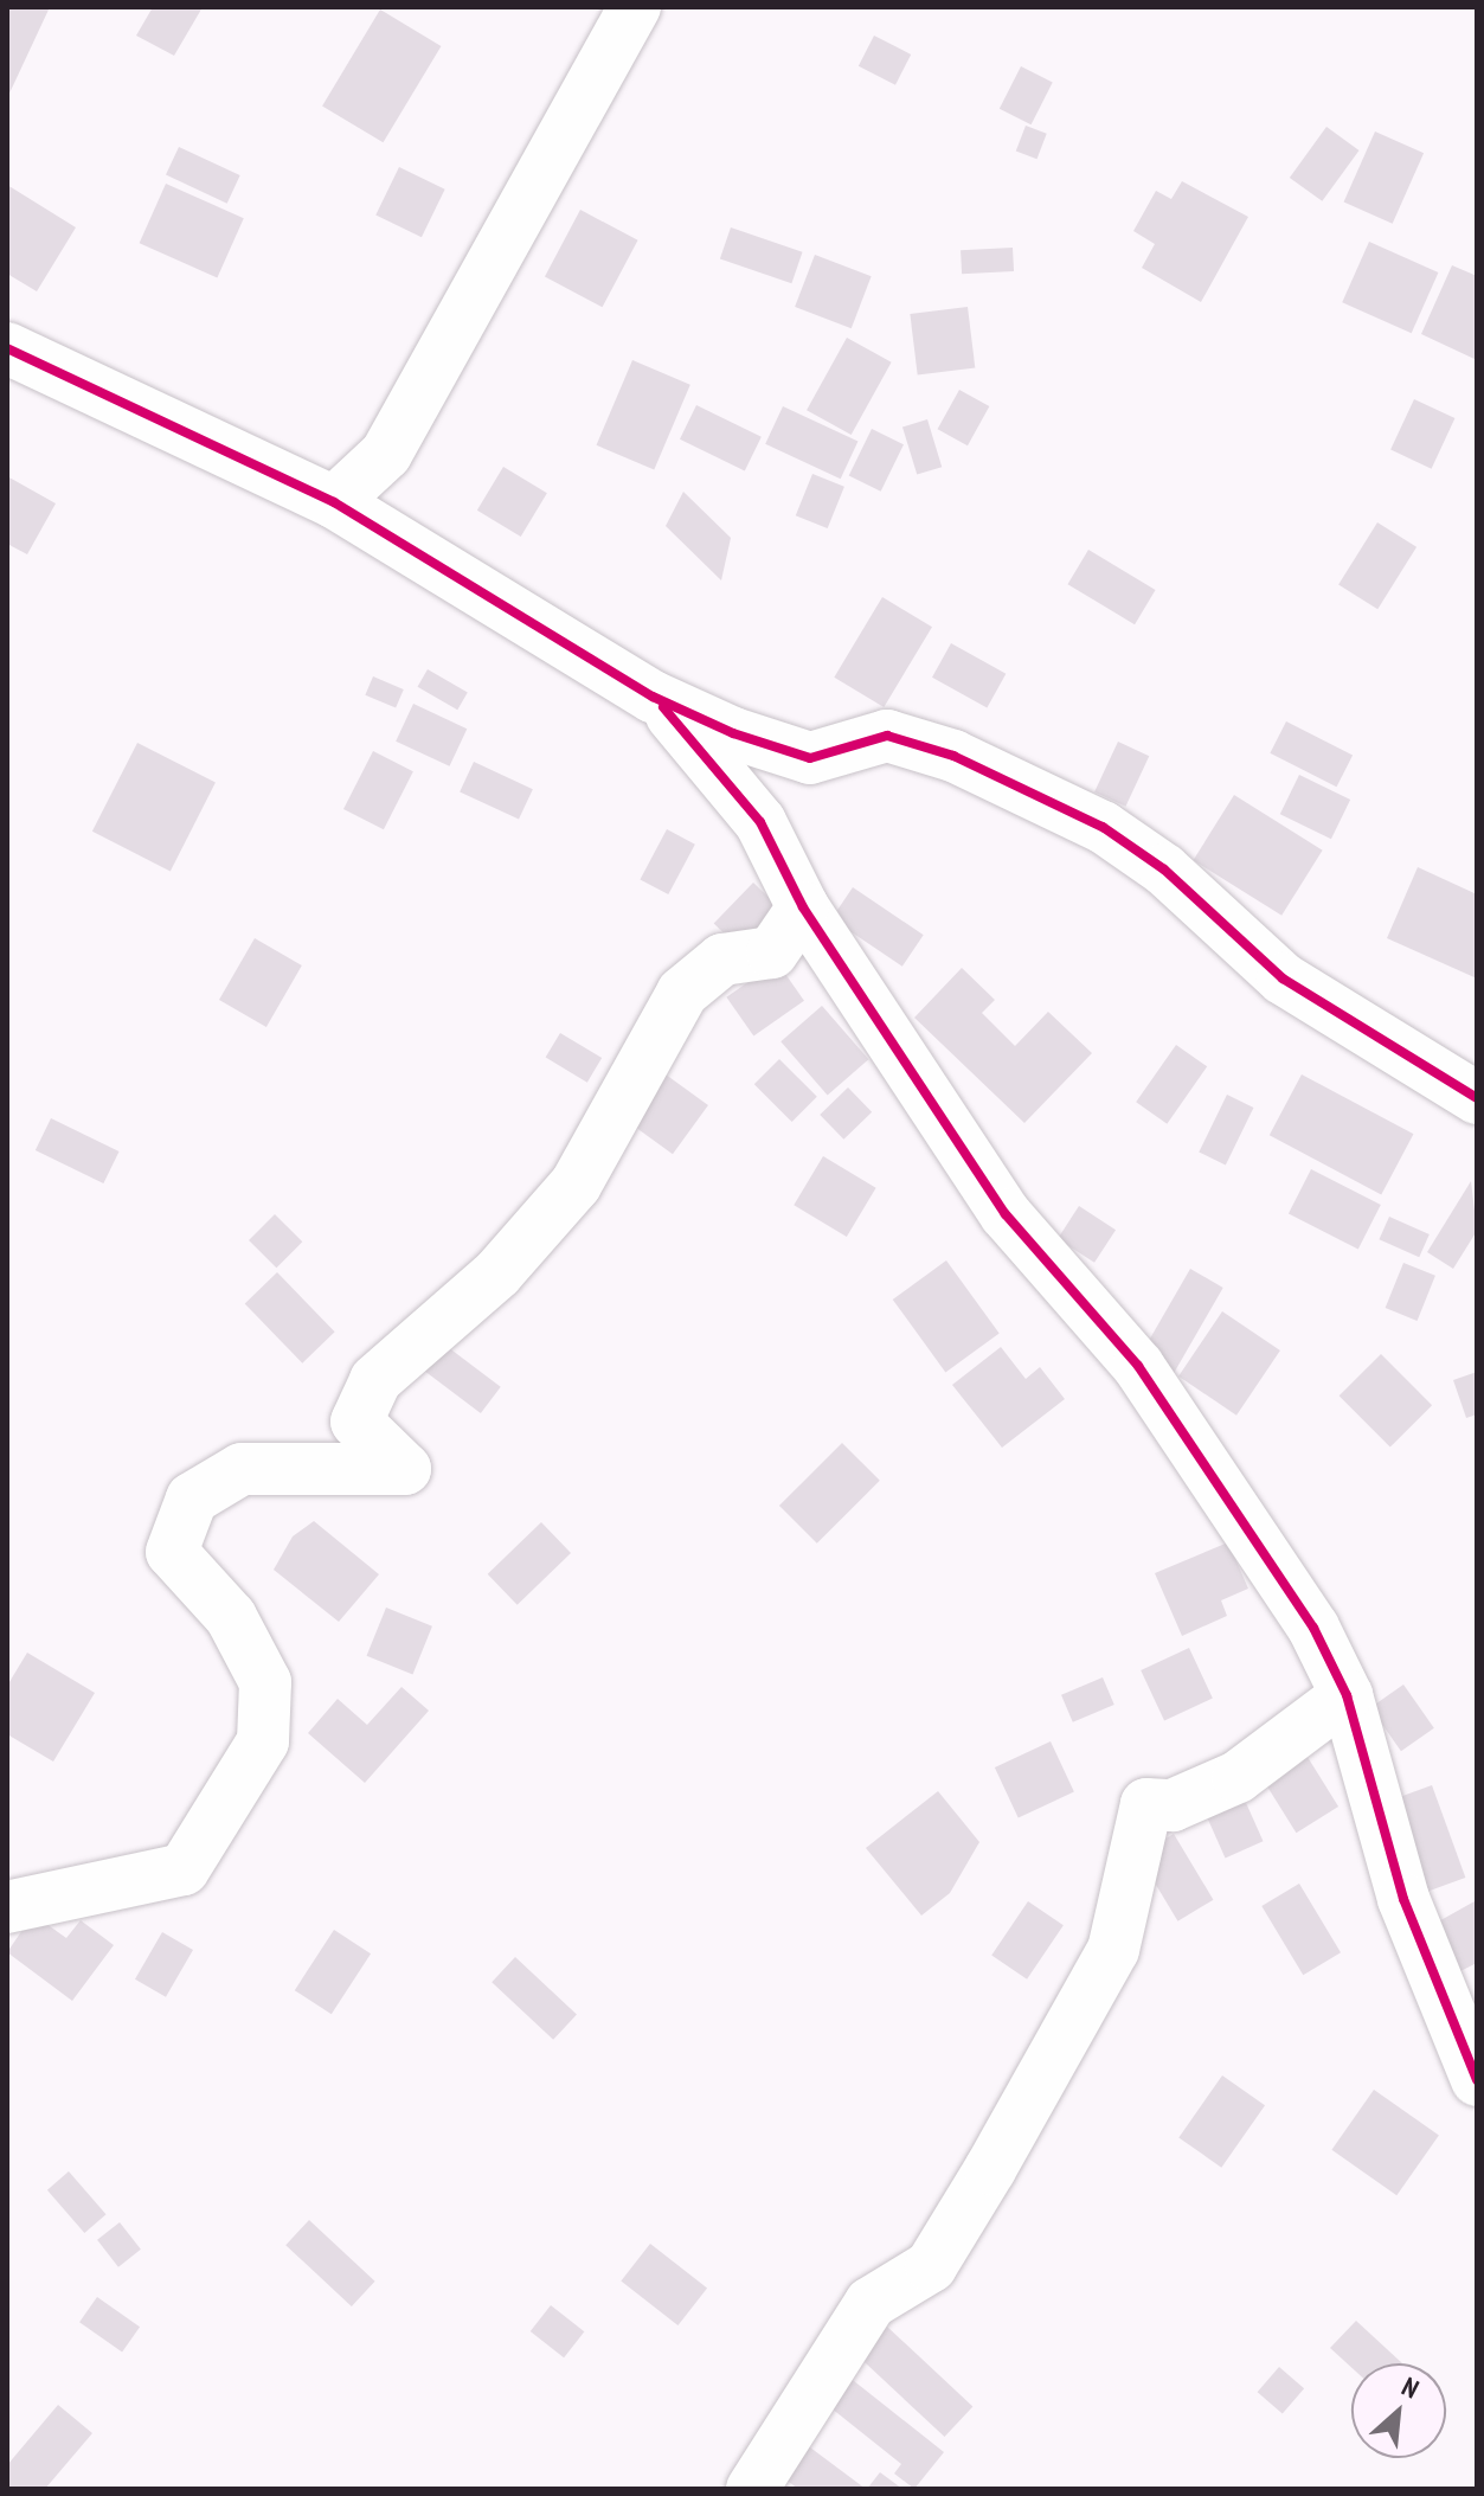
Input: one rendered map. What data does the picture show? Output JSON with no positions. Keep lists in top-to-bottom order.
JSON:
{
  "north": "top right"
}
